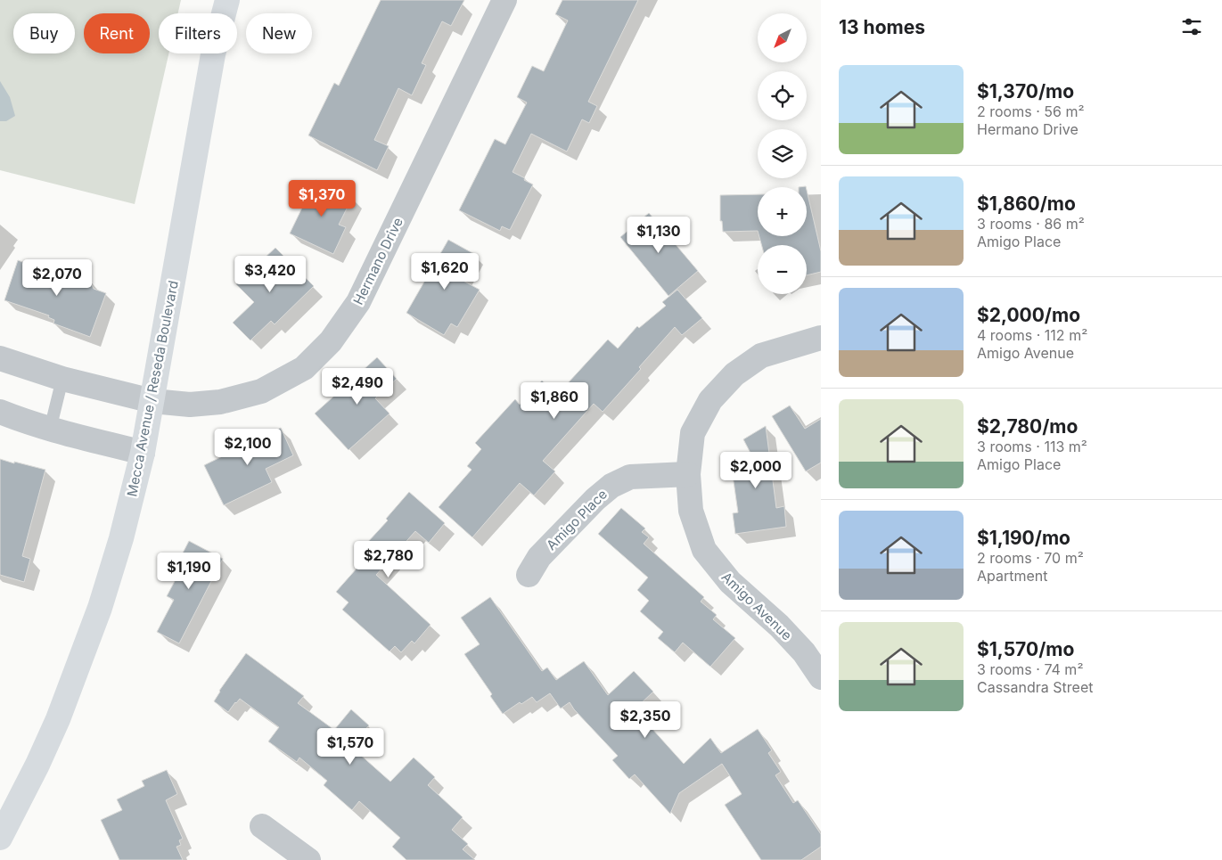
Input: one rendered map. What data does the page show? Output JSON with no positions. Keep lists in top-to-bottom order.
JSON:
{
  "streets": {
    "main road": ["Mecca Avenue / Reseda Boulevard"],
    "street": ["Hermano Drive", "Amigo Place", "Amigo Avenue"]
  },
  "crossings": [
    ["Hermano Drive", "Mecca Avenue / Reseda Boulevard"],
    ["Amigo Place", "Amigo Avenue"]
  ],
  "north": "bottom left",
  "page": {
    "heading": "13 homes",
    "map_buttons": ["+", "−"],
    "chip": [
      "Buy",
      "Rent",
      "Filters",
      "New"
    ],
    "list": [
      {
        "name": "$1,370/mo",
        "note": "2 rooms · 56 m² · Hermano Drive"
      },
      {
        "name": "$1,860/mo",
        "note": "3 rooms · 86 m² · Amigo Place"
      },
      {
        "name": "$2,000/mo",
        "note": "4 rooms · 112 m² · Amigo Avenue"
      },
      {
        "name": "$2,780/mo",
        "note": "3 rooms · 113 m² · Amigo Place"
      },
      {
        "name": "$1,190/mo",
        "note": "2 rooms · 70 m² · Apartment"
      },
      {
        "name": "$1,570/mo",
        "note": "3 rooms · 74 m² · Cassandra Street"
      }
    ],
    "price": [
      "$1,370",
      "$1,130",
      "$1,620",
      "$3,420",
      "$2,070",
      "$2,490",
      "$1,860",
      "$2,100",
      "$2,000",
      "$2,780",
      "$1,190",
      "$2,350",
      "$1,570"
    ]
  }
}
